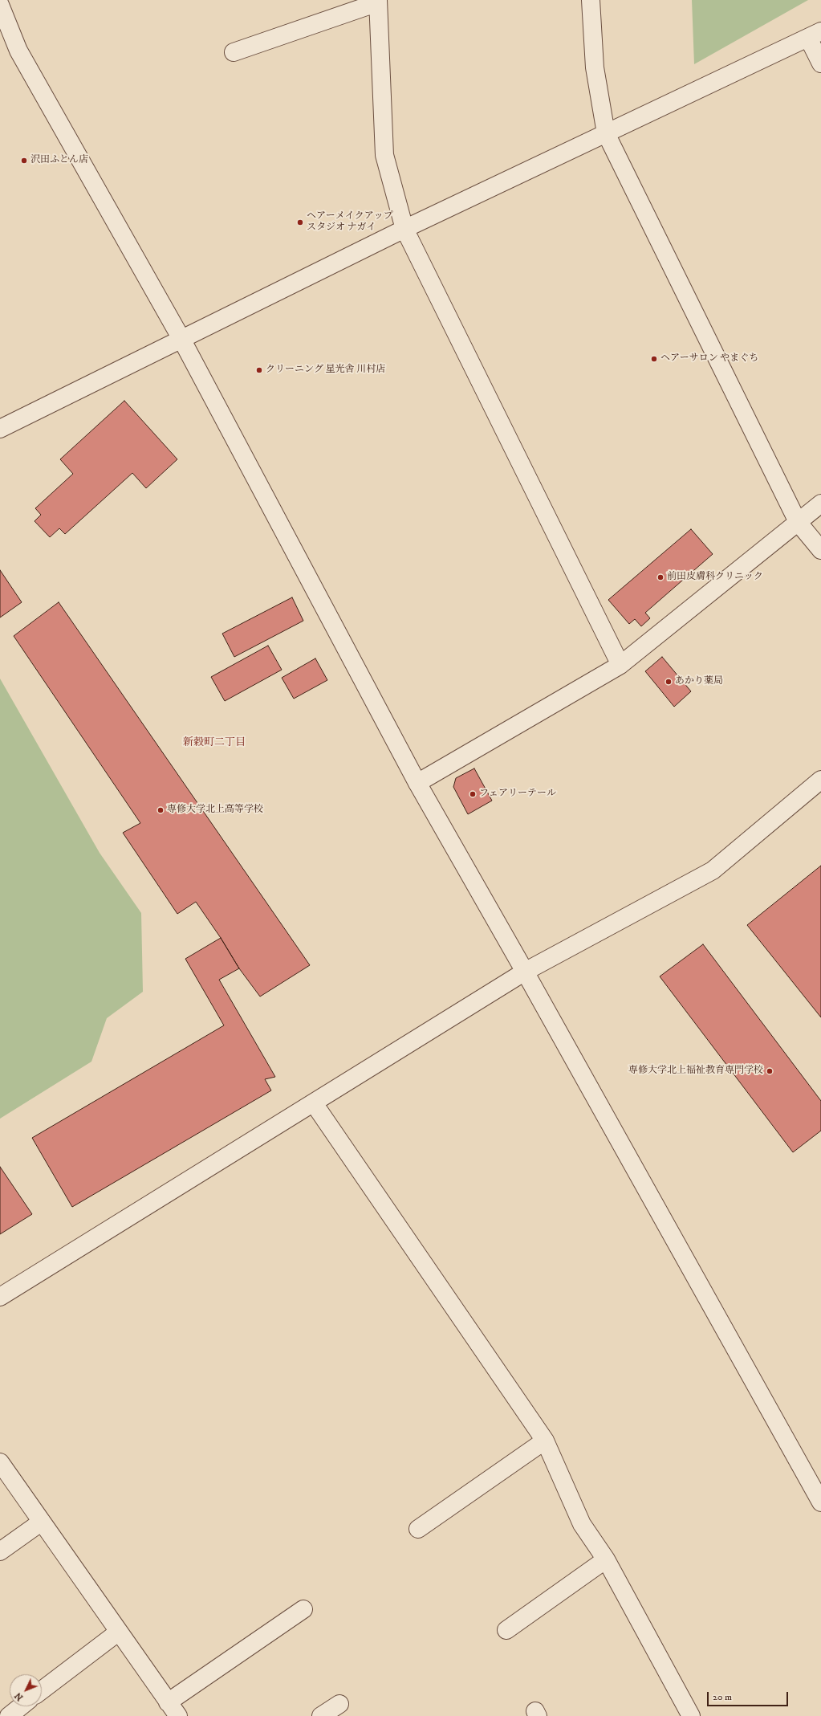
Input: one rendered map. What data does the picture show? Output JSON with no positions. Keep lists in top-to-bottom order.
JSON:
{
  "districts": ["新穀町二丁目"],
  "places": [
    "沢田ふとん店",
    "ヘアーメイクアップ スタジオ ナガイ",
    "ヘアーサロン やまぐち",
    "クリーニング 星光舎 川村店",
    "前田皮膚科クリニック",
    "あかり薬局",
    "フェアリーテール",
    "専修大学北上高等学校",
    "専修大学北上福祉教育専門学校"
  ],
  "scale_bar": "20 m",
  "north": "bottom left"
}
